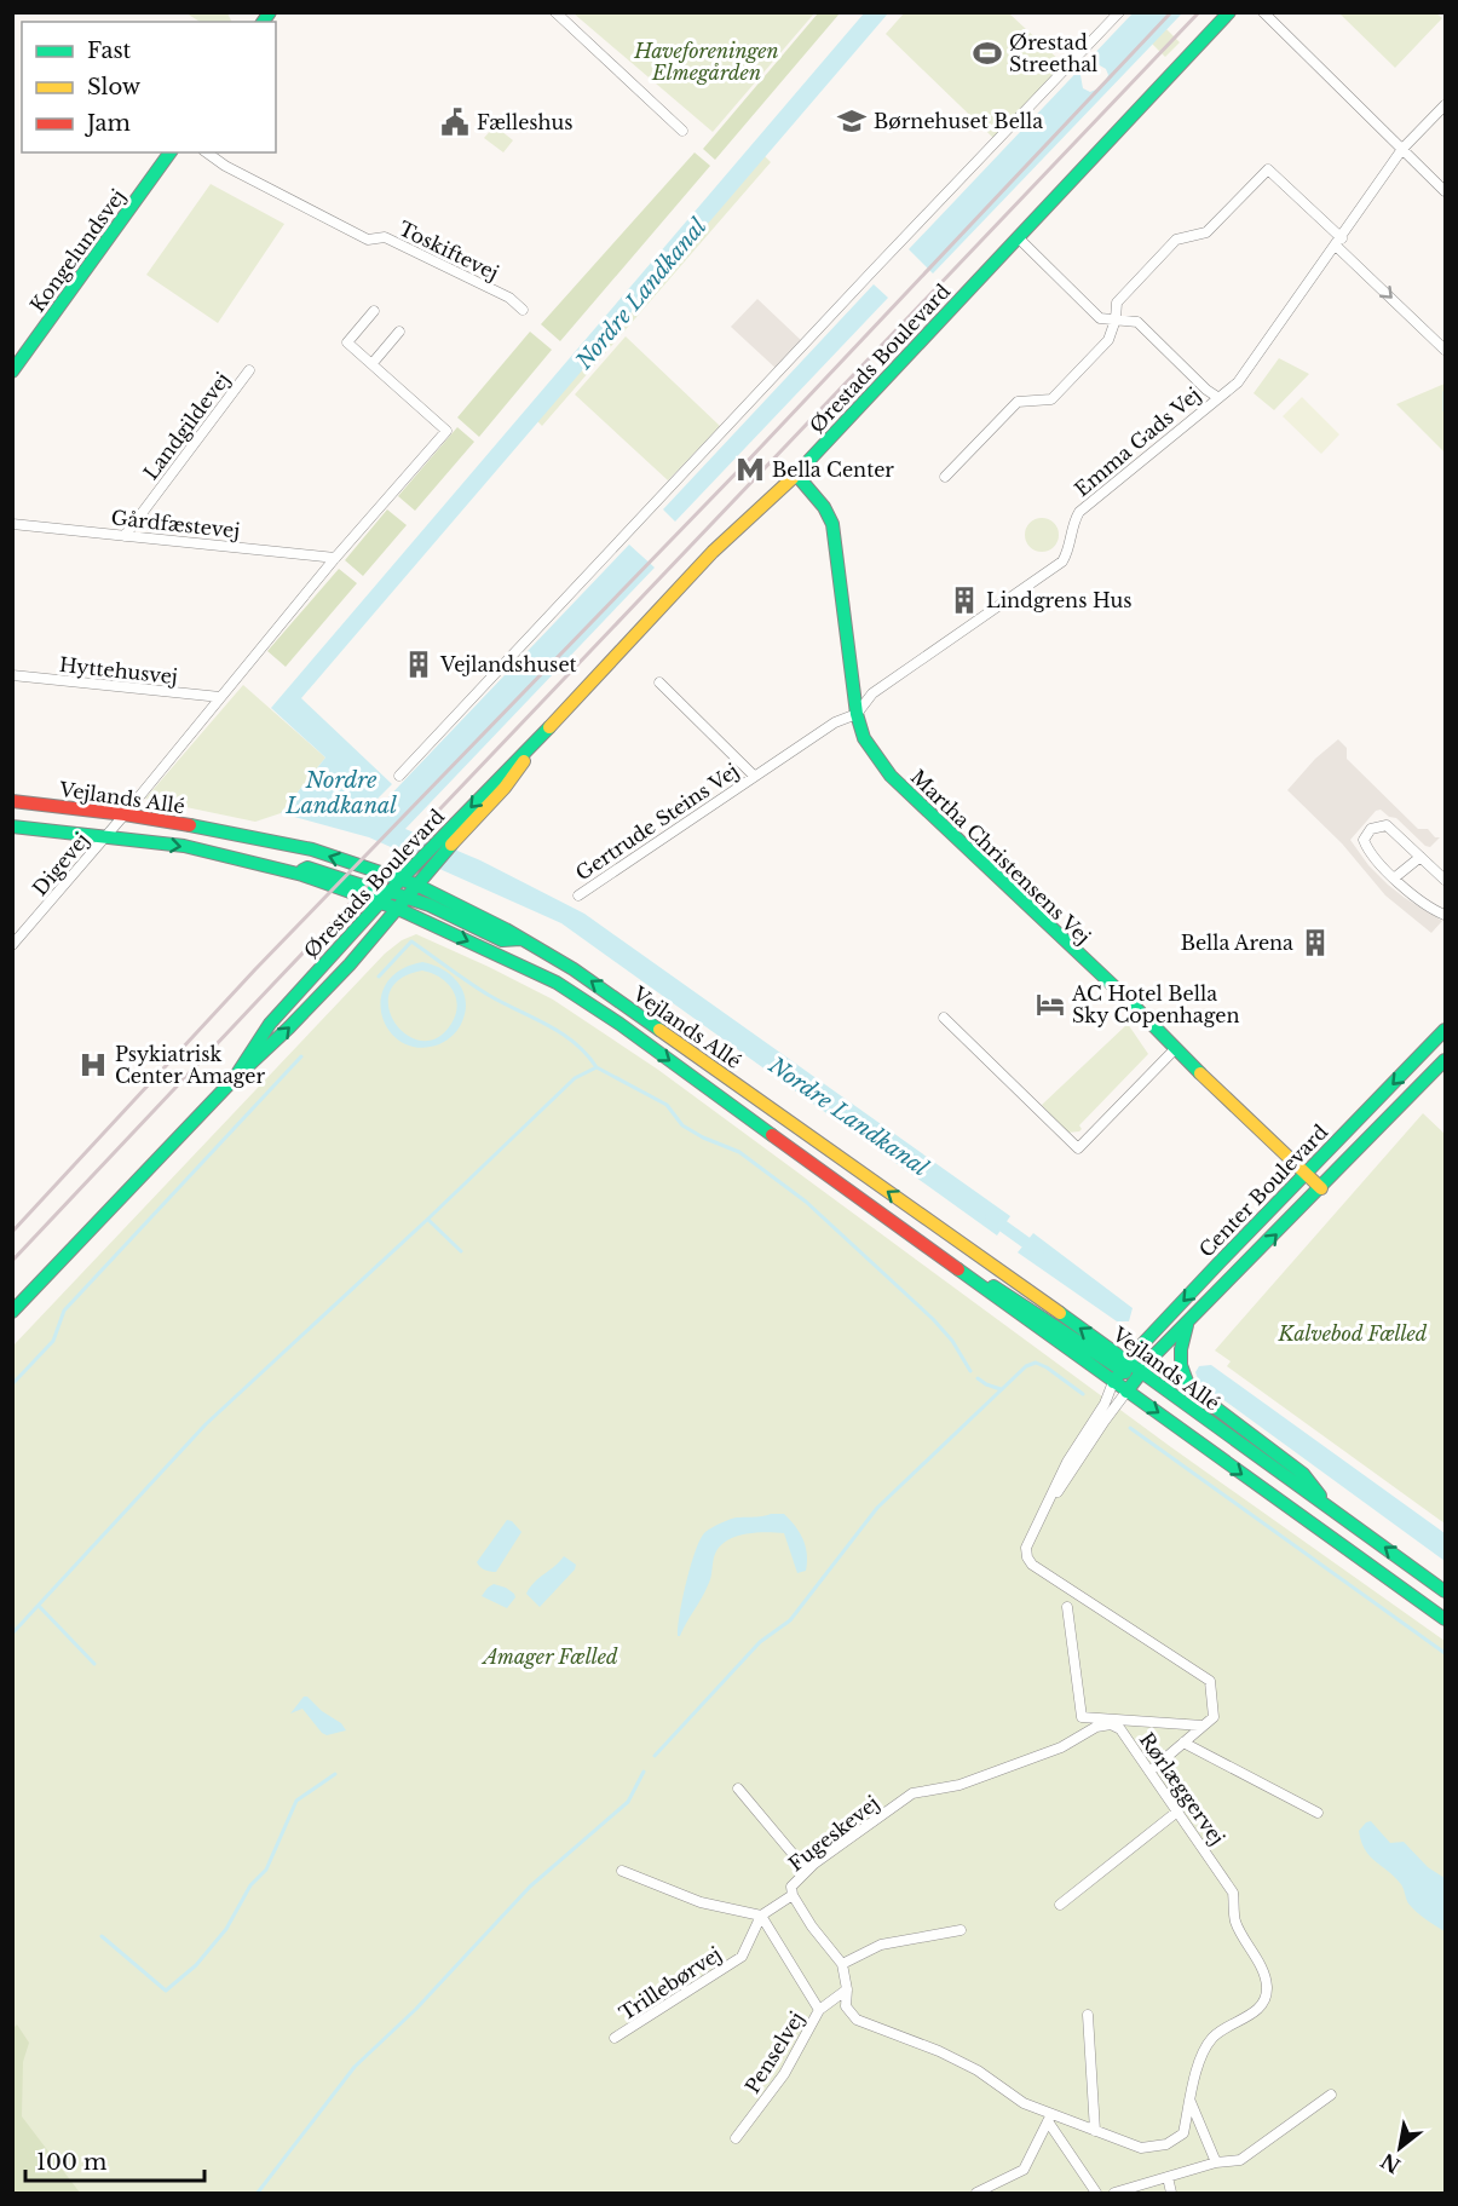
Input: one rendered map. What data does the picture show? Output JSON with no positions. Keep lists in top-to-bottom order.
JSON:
{
  "streets": {
    "street": [
      "Kongelundsvej",
      "Toskiftevej",
      "Ørestads Boulevard",
      "Landgildevej",
      "Emma Gads Vej",
      "Gårdfæstevej",
      "Hyttehusvej",
      "Vejlands Allé",
      "Gertrude Steins Vej",
      "Martha Christensens Vej",
      "Digevej",
      "Center Boulevard",
      "Rørlæggervej",
      "Fugeskevej",
      "Trillebørvej",
      "Penselvej"
    ]
  },
  "crossings": [
    ["Ørestads Boulevard", "Vejlands Allé"],
    ["Ørestads Boulevard", "Martha Christensens Vej"],
    ["Landgildevej", "Gårdfæstevej"],
    ["Emma Gads Vej", "Gertrude Steins Vej"],
    ["Emma Gads Vej", "Martha Christensens Vej"],
    ["Gårdfæstevej", "Digevej"],
    ["Hyttehusvej", "Digevej"],
    ["Vejlands Allé", "Digevej"],
    ["Vejlands Allé", "Center Boulevard"],
    ["Gertrude Steins Vej", "Martha Christensens Vej"],
    ["Martha Christensens Vej", "Center Boulevard"],
    ["Rørlæggervej", "Fugeskevej"],
    ["Fugeskevej", "Penselvej"]
  ],
  "water": ["Nordre Landkanal"],
  "parks": ["Haveforeningen Elmegården", "Kalvebod Fælled", "Amager Fælled"],
  "places": {
    "sports": ["Ørestad Streethal"],
    "school or university": ["Børnehuset Bella"],
    "public building": ["Fælleshus"],
    "metro station": ["Bella Center"],
    "building": ["Lindgrens Hus", "Vejlandshuset", "Bella Arena"],
    "hotel": ["AC Hotel Bella Sky Copenhagen"],
    "hospital": ["Psykiatrisk Center Amager"]
  },
  "legend": ["Fast", "Slow", "Jam"],
  "scale_bar": "100 m",
  "north": "bottom left"
}
